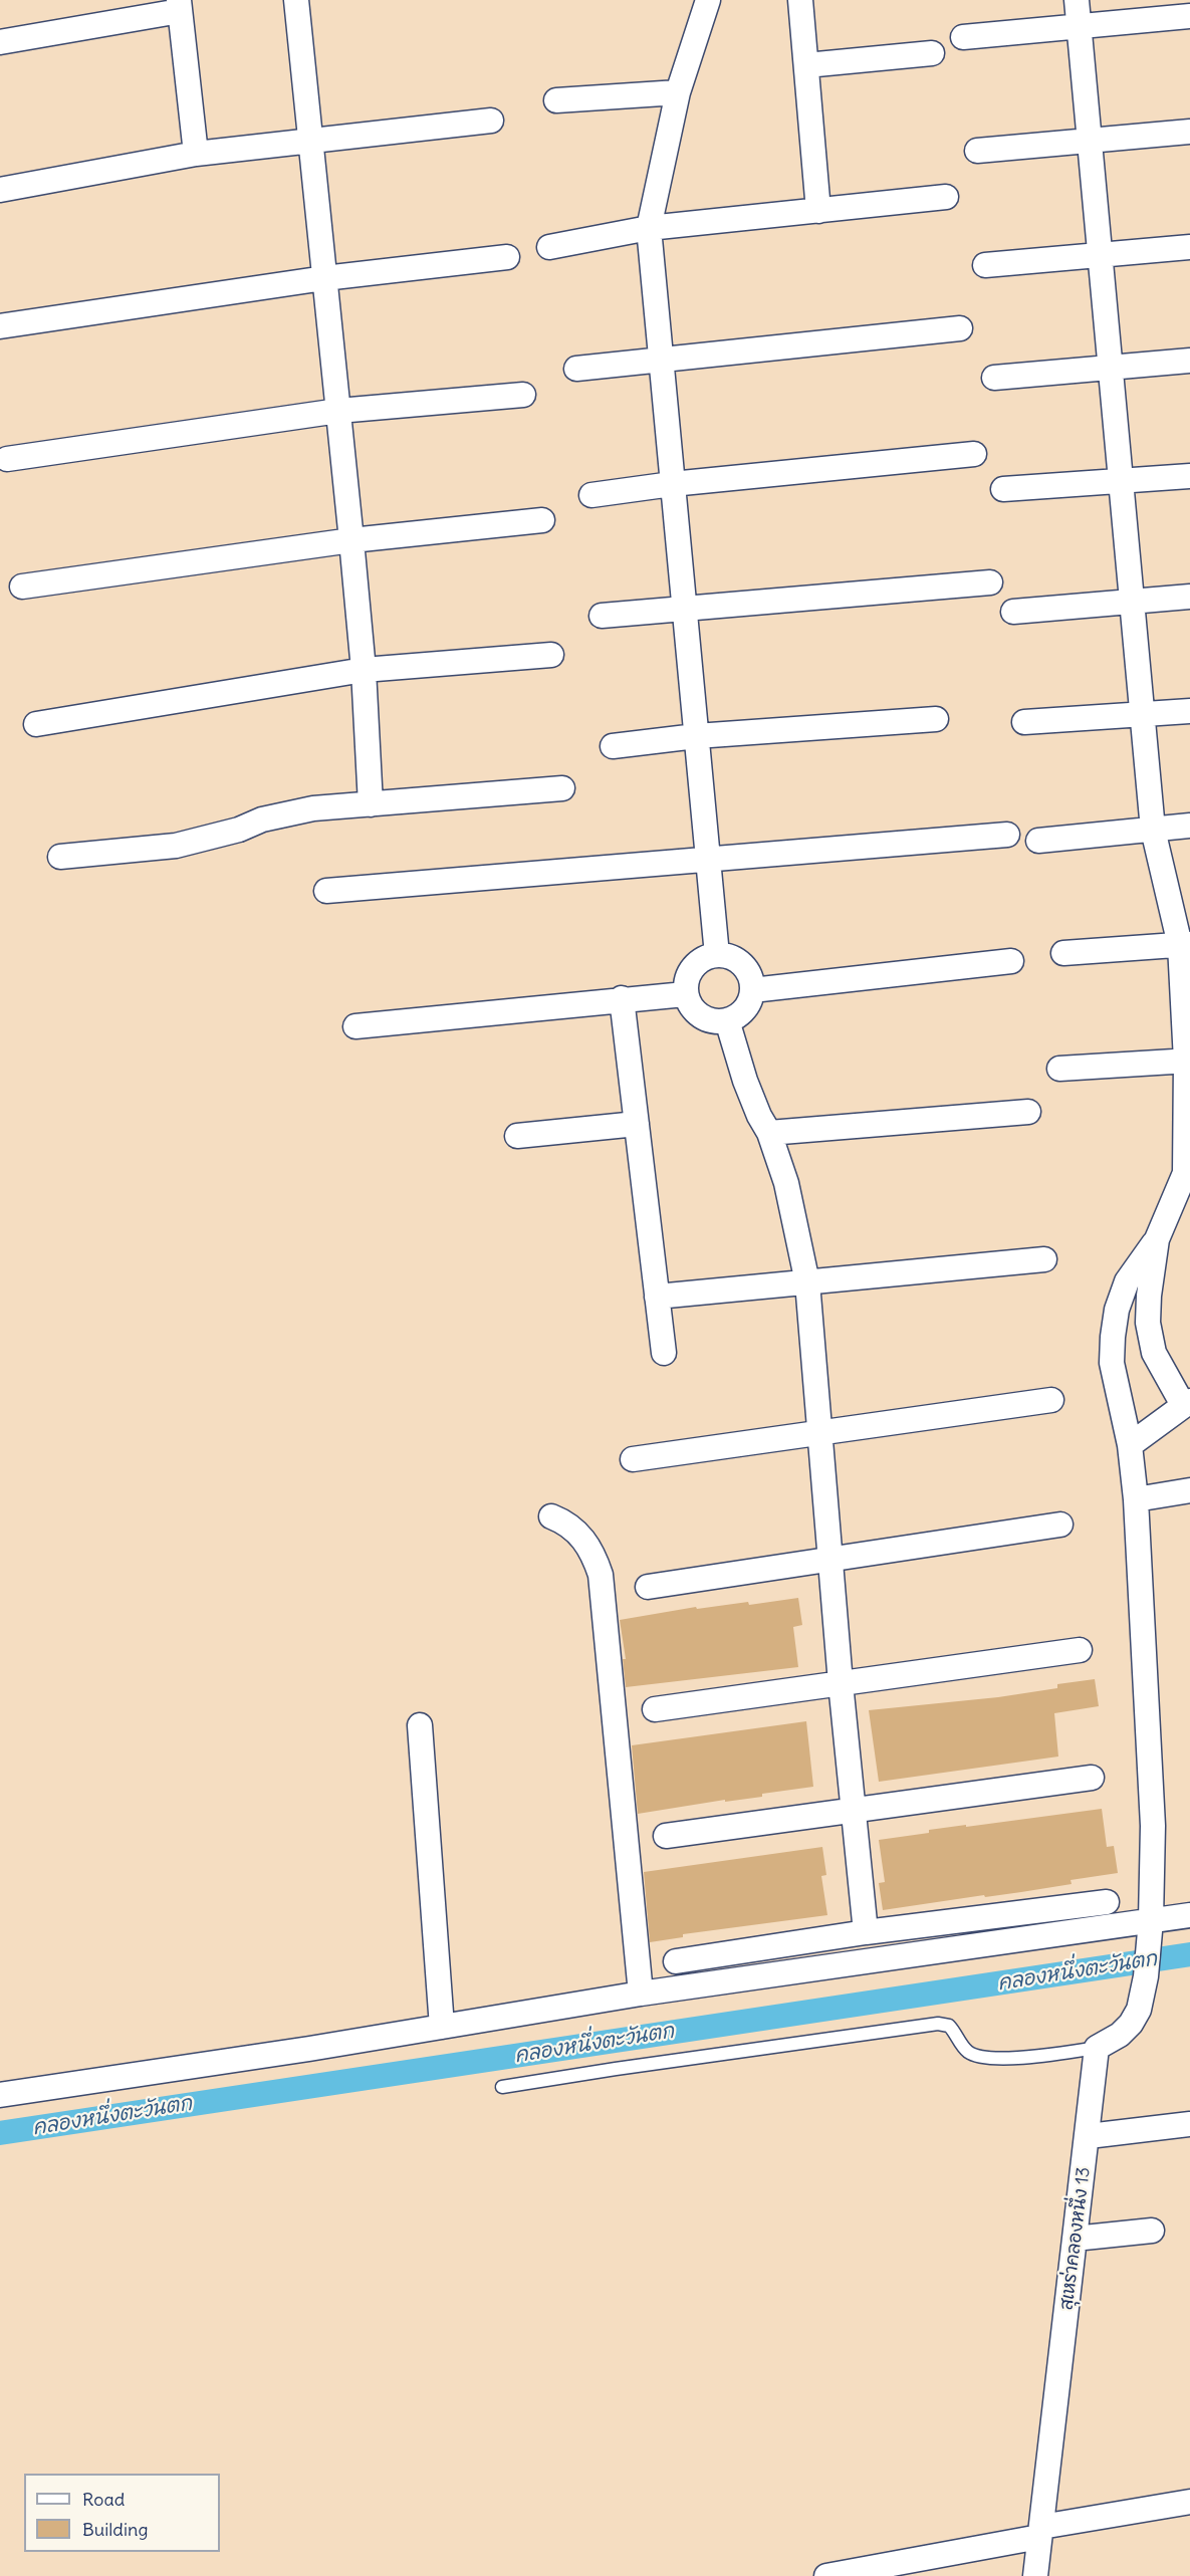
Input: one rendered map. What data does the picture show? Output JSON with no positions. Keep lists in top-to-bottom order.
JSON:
{
  "streets": {
    "street": ["สุเหร่าคลองหนึ่ง 13"]
  },
  "water": ["คลองหนึ่งตะวันตก"],
  "legend": ["Road", "Building"]
}
